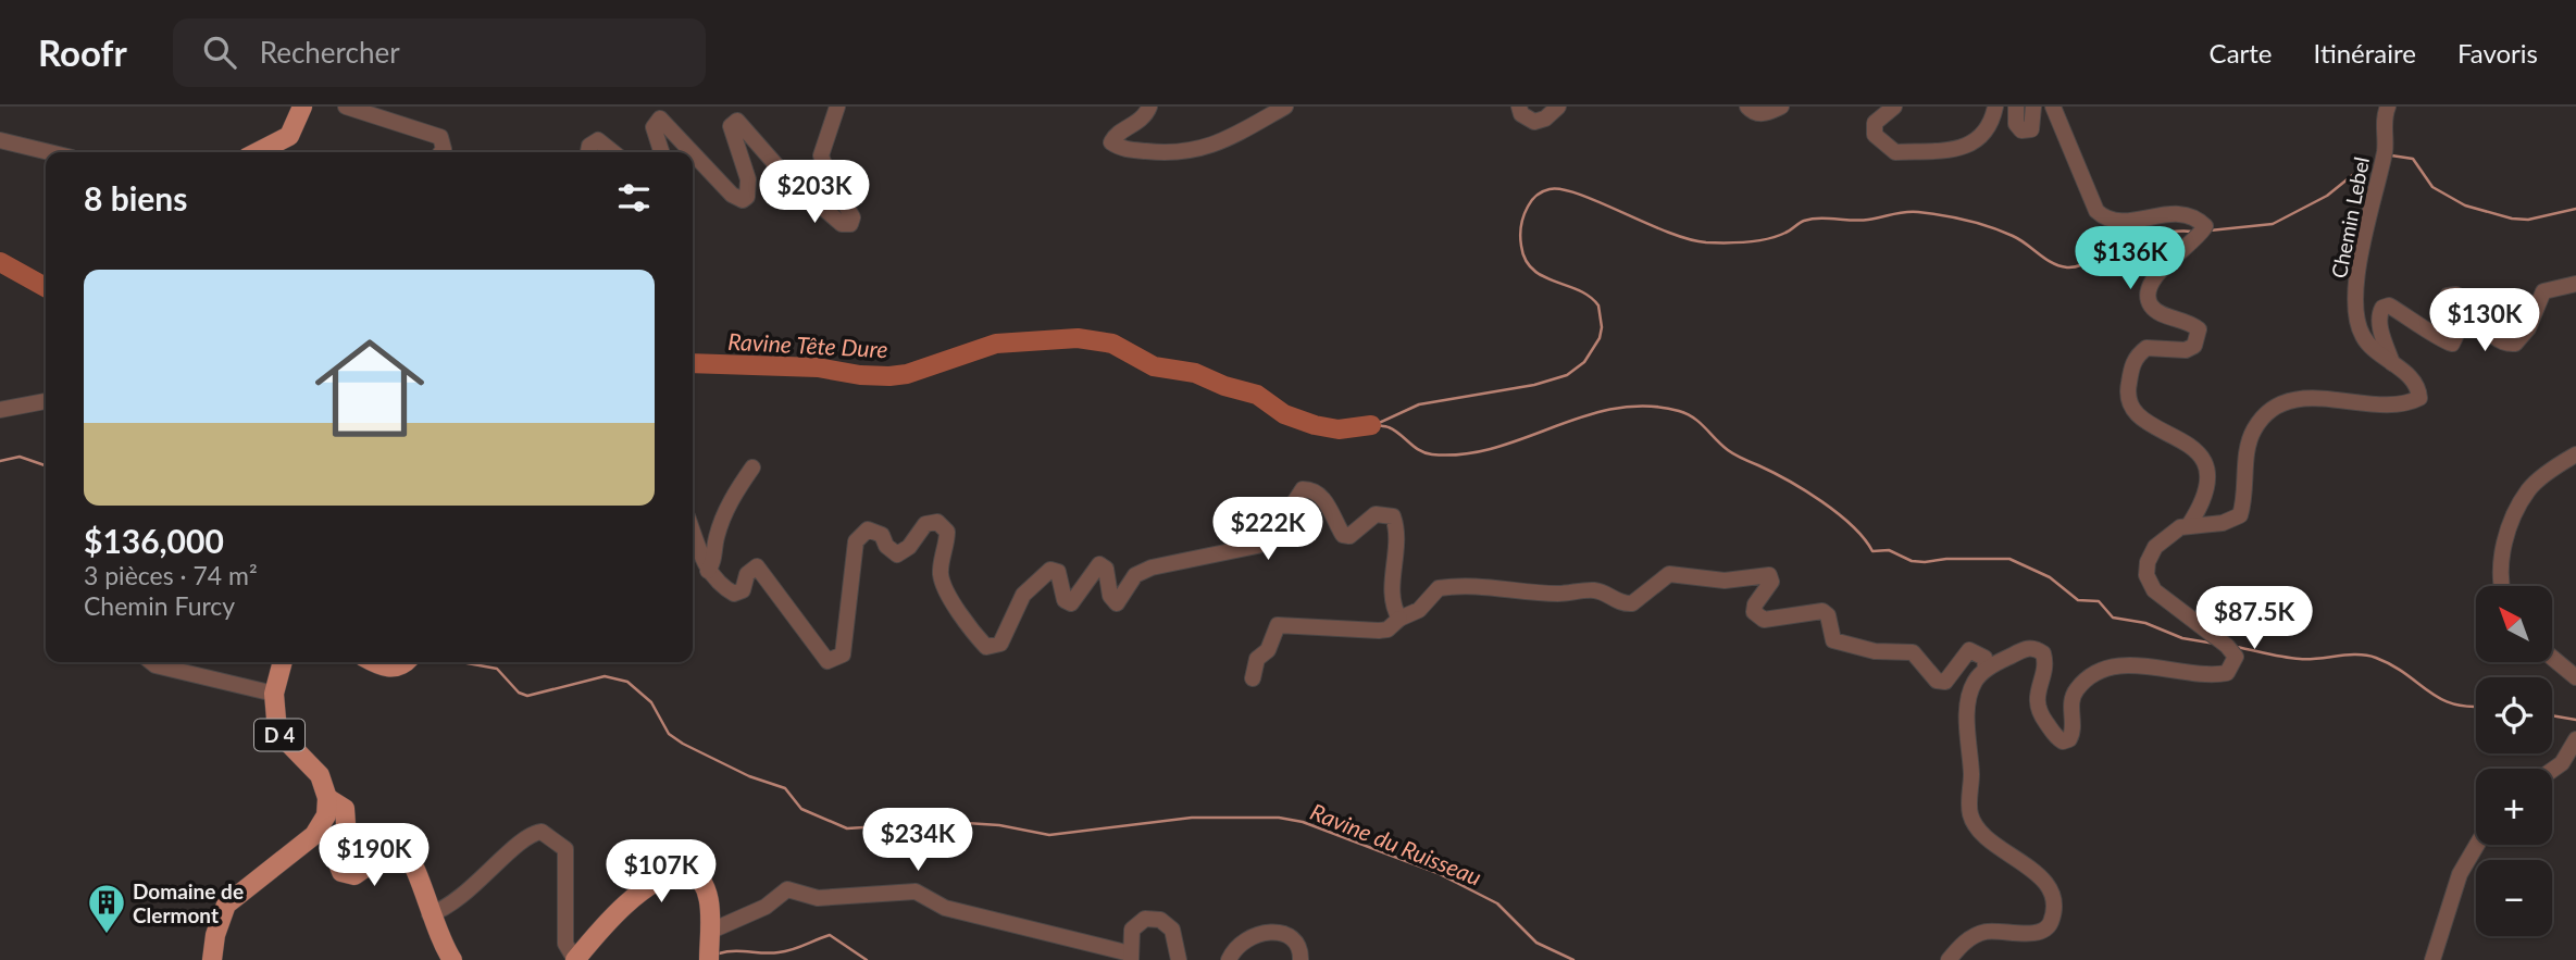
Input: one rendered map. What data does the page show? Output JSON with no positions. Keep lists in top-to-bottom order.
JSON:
{
  "streets": {
    "main road": ["D 4"],
    "street": ["Chemin Lebel"]
  },
  "water": ["Ravine Tête Dure", "Ravine du Ruisseau"],
  "places": {
    "building": ["Domaine de Clermont"]
  },
  "north": "top left",
  "page": {
    "header": "Roofr",
    "search": "Rechercher",
    "nav": ["Carte", "Itinéraire", "Favoris"],
    "heading": "8 biens",
    "price": [
      "$203K",
      "$136K",
      "$130K",
      "$222K",
      "$87.5K",
      "$234K",
      "$190K",
      "$107K"
    ],
    "list": [
      {
        "name": "$136,000",
        "note": "3 pièces · 74 m² · Chemin Furcy"
      }
    ],
    "map_buttons": ["+", "−"]
  }
}
